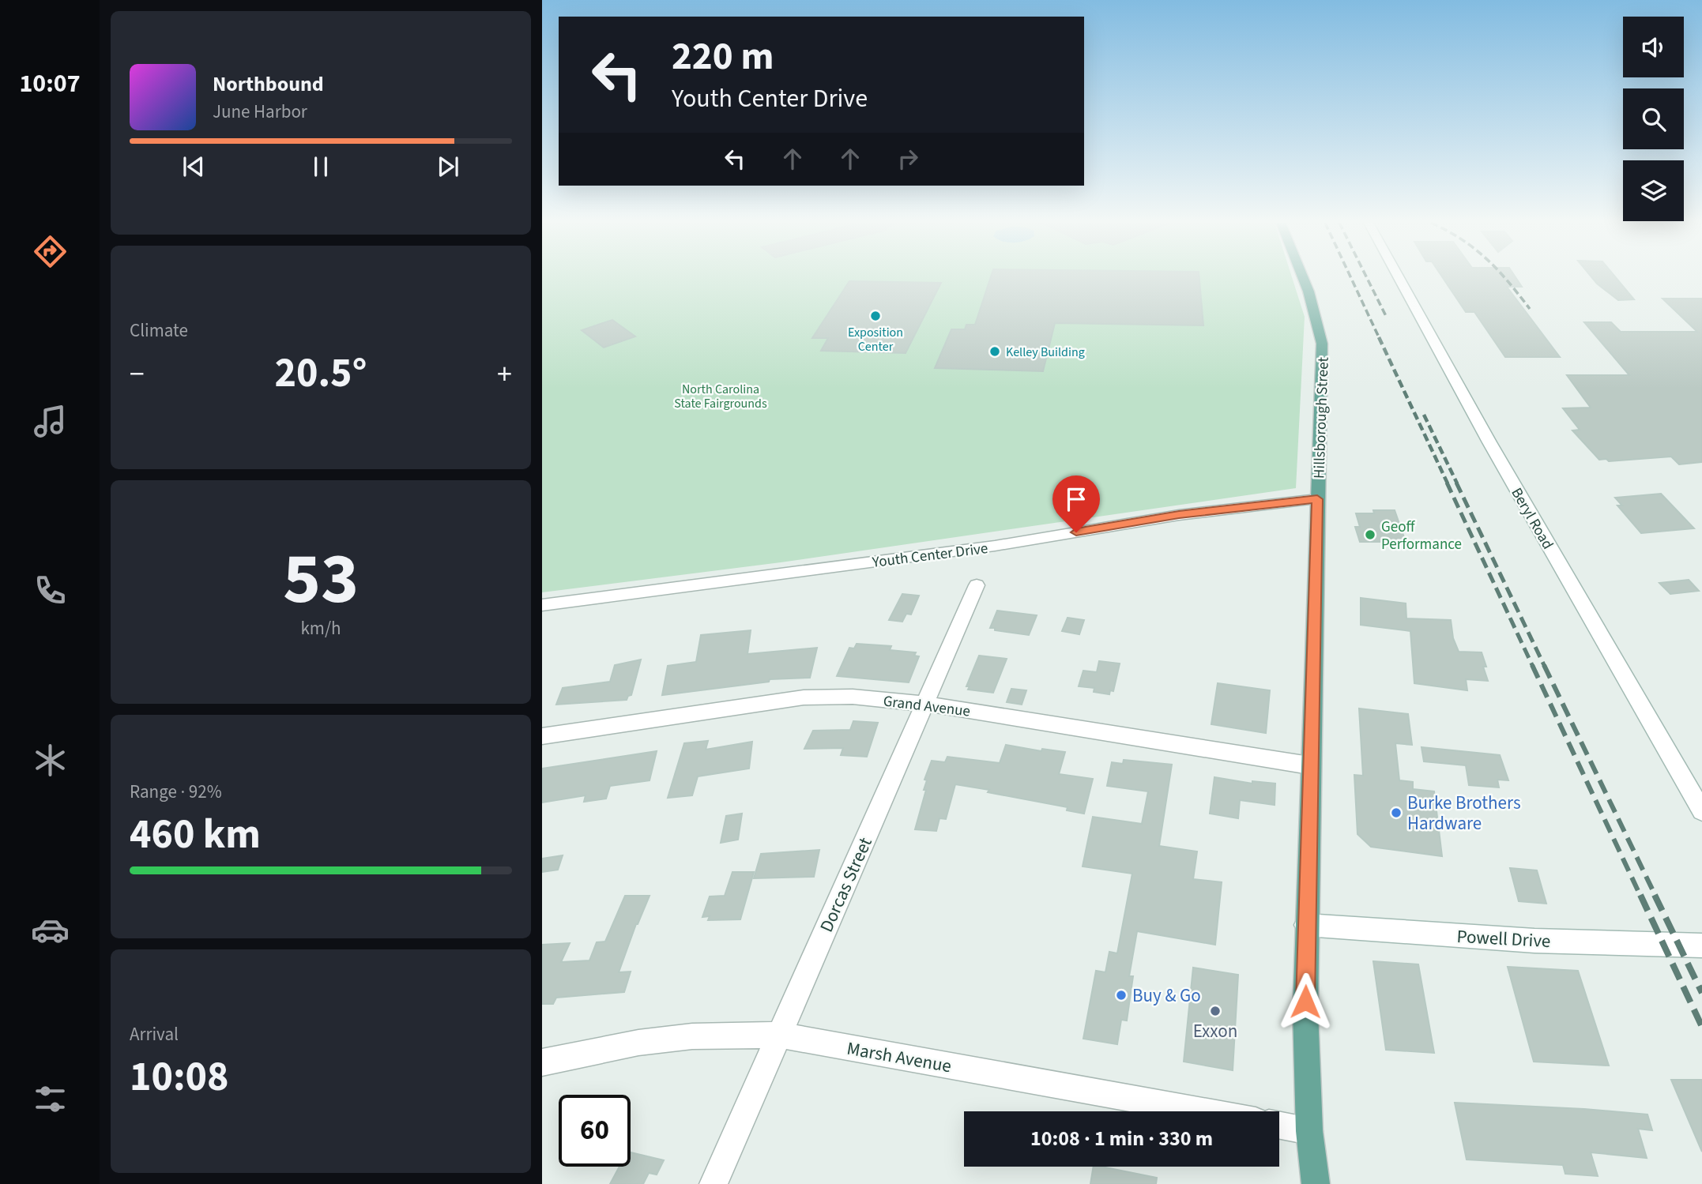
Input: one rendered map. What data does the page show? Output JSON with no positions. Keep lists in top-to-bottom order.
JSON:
{
  "streets": {
    "main road": ["Hillsborough Street"],
    "street": [
      "Beryl Road",
      "Youth Center Drive",
      "Grand Avenue",
      "Dorcas Street",
      "Powell Drive",
      "Marsh Avenue"
    ]
  },
  "crossings": [
    ["Hillsborough Street", "Youth Center Drive"],
    ["Hillsborough Street", "Grand Avenue"],
    ["Hillsborough Street", "Powell Drive"],
    ["Grand Avenue", "Dorcas Street"],
    ["Dorcas Street", "Marsh Avenue"]
  ],
  "parks": ["North Carolina State Fairgrounds"],
  "places": [
    "Exposition Center",
    "Kelley Building",
    "Geoff Performance",
    "Burke Brothers Hardware",
    "Buy & Go",
    "Exxon"
  ],
  "page": {
    "tabs": "10:07",
    "turn": ["220 m", "Youth Center Drive"],
    "song": ["Northbound", "June Harbor"],
    "tile": [
      "Climate",
      ["53", "km/h"],
      ["Range · 92%", "460 km"],
      ["Arrival", "10:08"]
    ],
    "heat": ["−", "20.5°", "+"],
    "limit": "60",
    "trip": "10:08 · 1 min · 330 m"
  }
}
